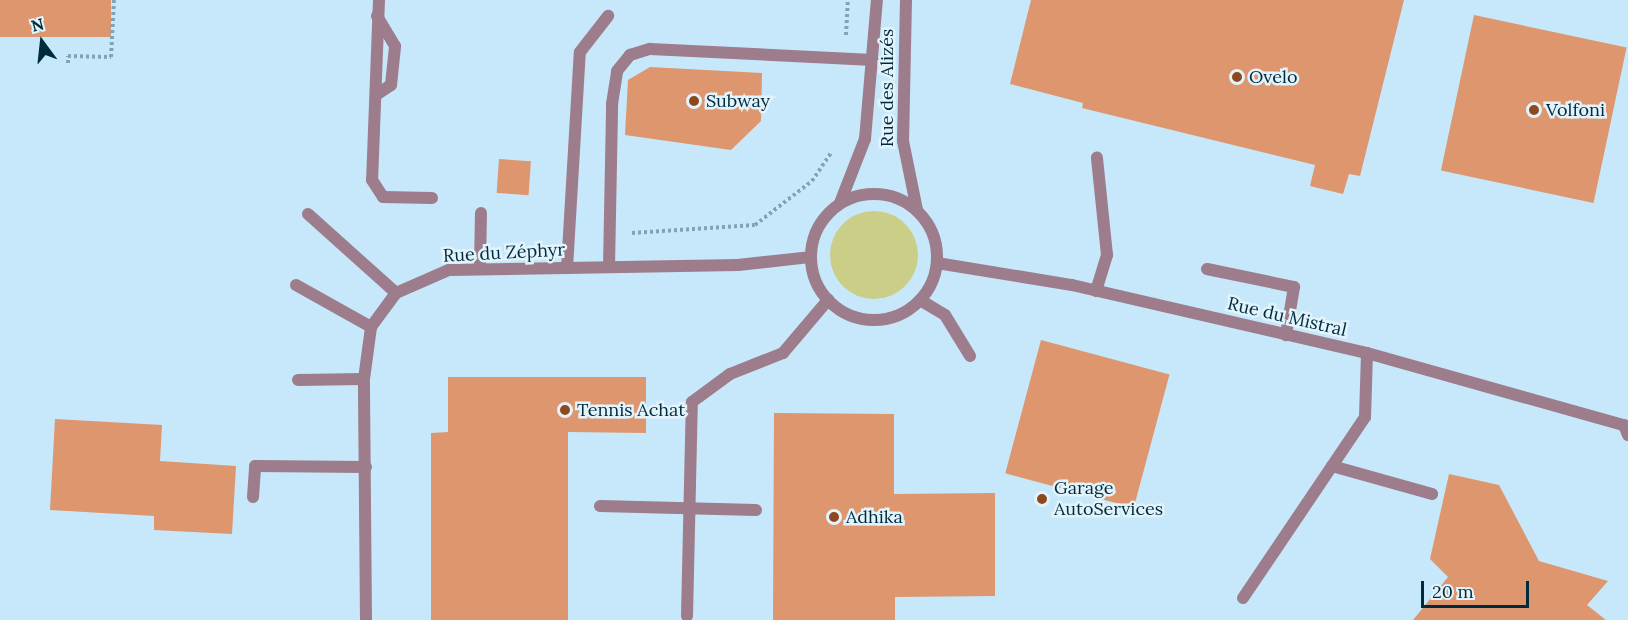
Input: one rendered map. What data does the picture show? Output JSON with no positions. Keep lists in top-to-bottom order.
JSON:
{
  "streets": {
    "street": ["Rue des Alizés", "Rue du Zéphyr", "Rue du Mistral"]
  },
  "crossings": [
    ["Rue des Alizés", "Rue du Zéphyr"],
    ["Rue des Alizés", "Rue du Mistral"],
    ["Rue du Zéphyr", "Rue du Mistral"]
  ],
  "places": [
    "Ovelo",
    "Subway",
    "Volfoni",
    "Tennis Achat",
    "Garage AutoServices",
    "Adhika"
  ],
  "scale_bar": "20 m",
  "north": "top"
}
